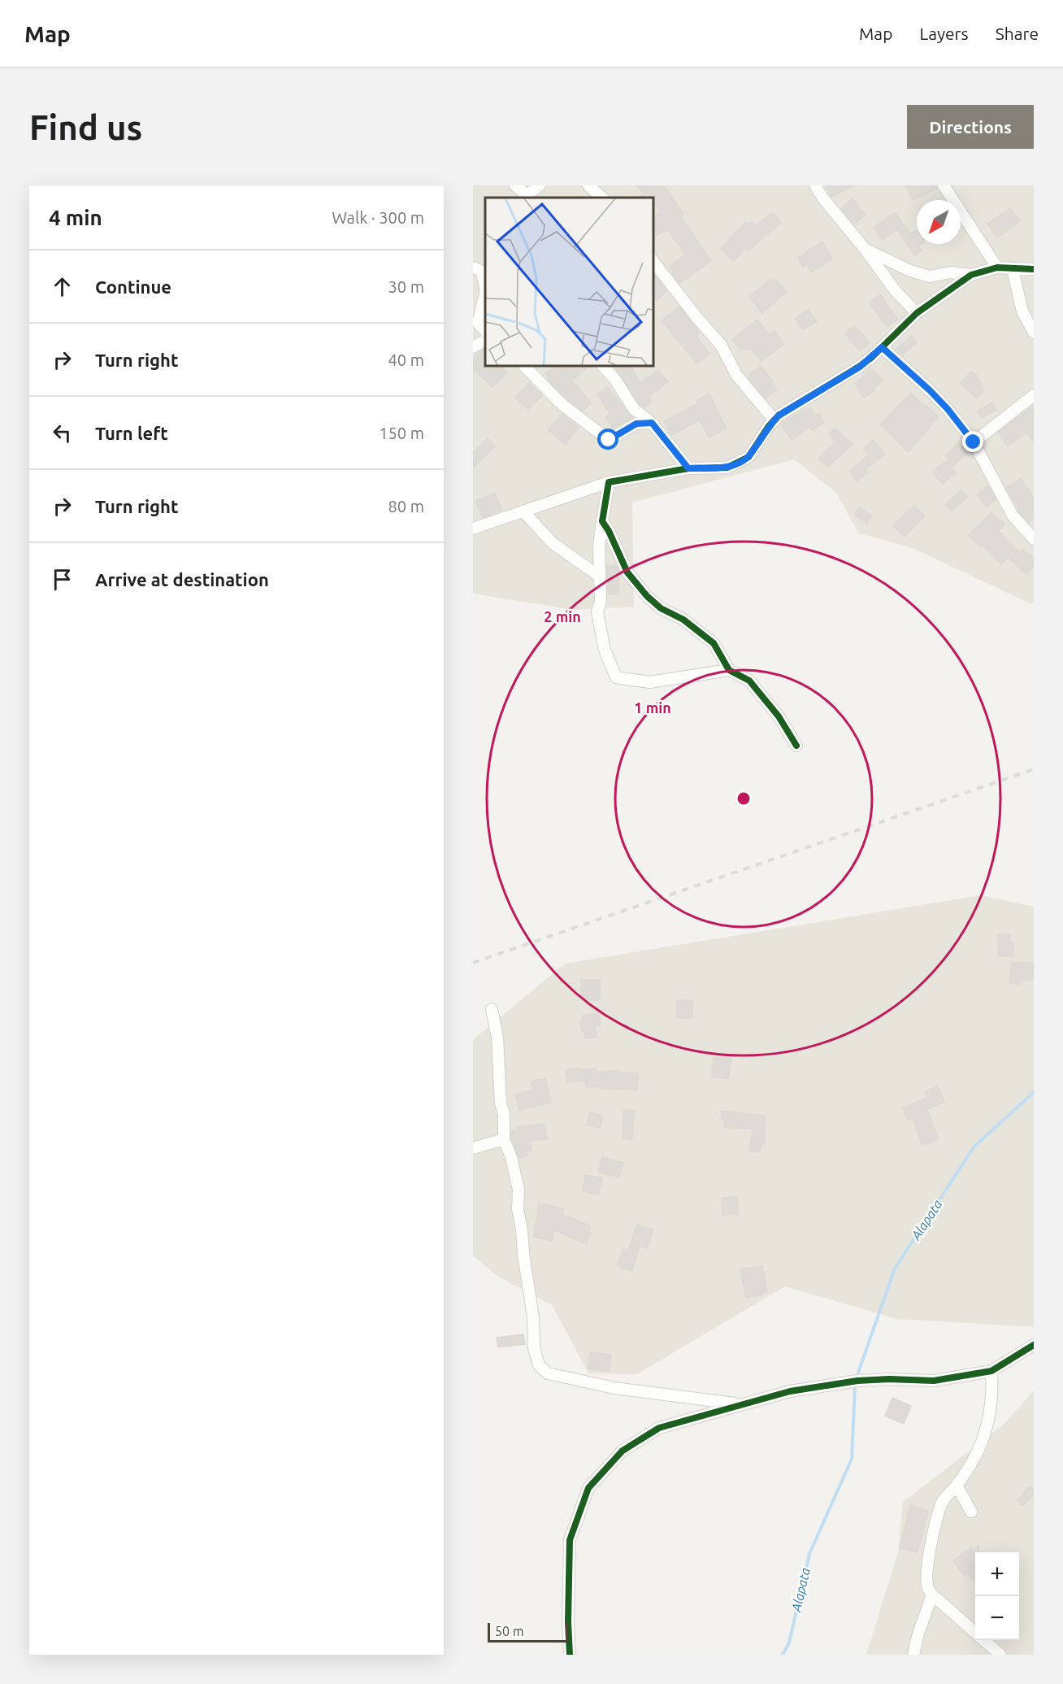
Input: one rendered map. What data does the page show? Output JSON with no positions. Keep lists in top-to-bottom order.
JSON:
{
  "water": ["Alapata"],
  "scale_bar": "50 m",
  "north": "bottom left",
  "page": {
    "header": "Map",
    "nav": ["Map", "Layers", "Share"],
    "buttons": "Directions",
    "title": "Find us",
    "heading": ["4 min", "Walk · 300 m"],
    "list": [
      ["Continue", "30 m"],
      ["Turn right", "40 m"],
      ["Turn left", "150 m"],
      ["Turn right", "80 m"],
      "Arrive at destination"
    ],
    "map_buttons": ["+", "−"],
    "scale": "50 m"
  },
  "rings": ["2 min", "1 min"]
}
